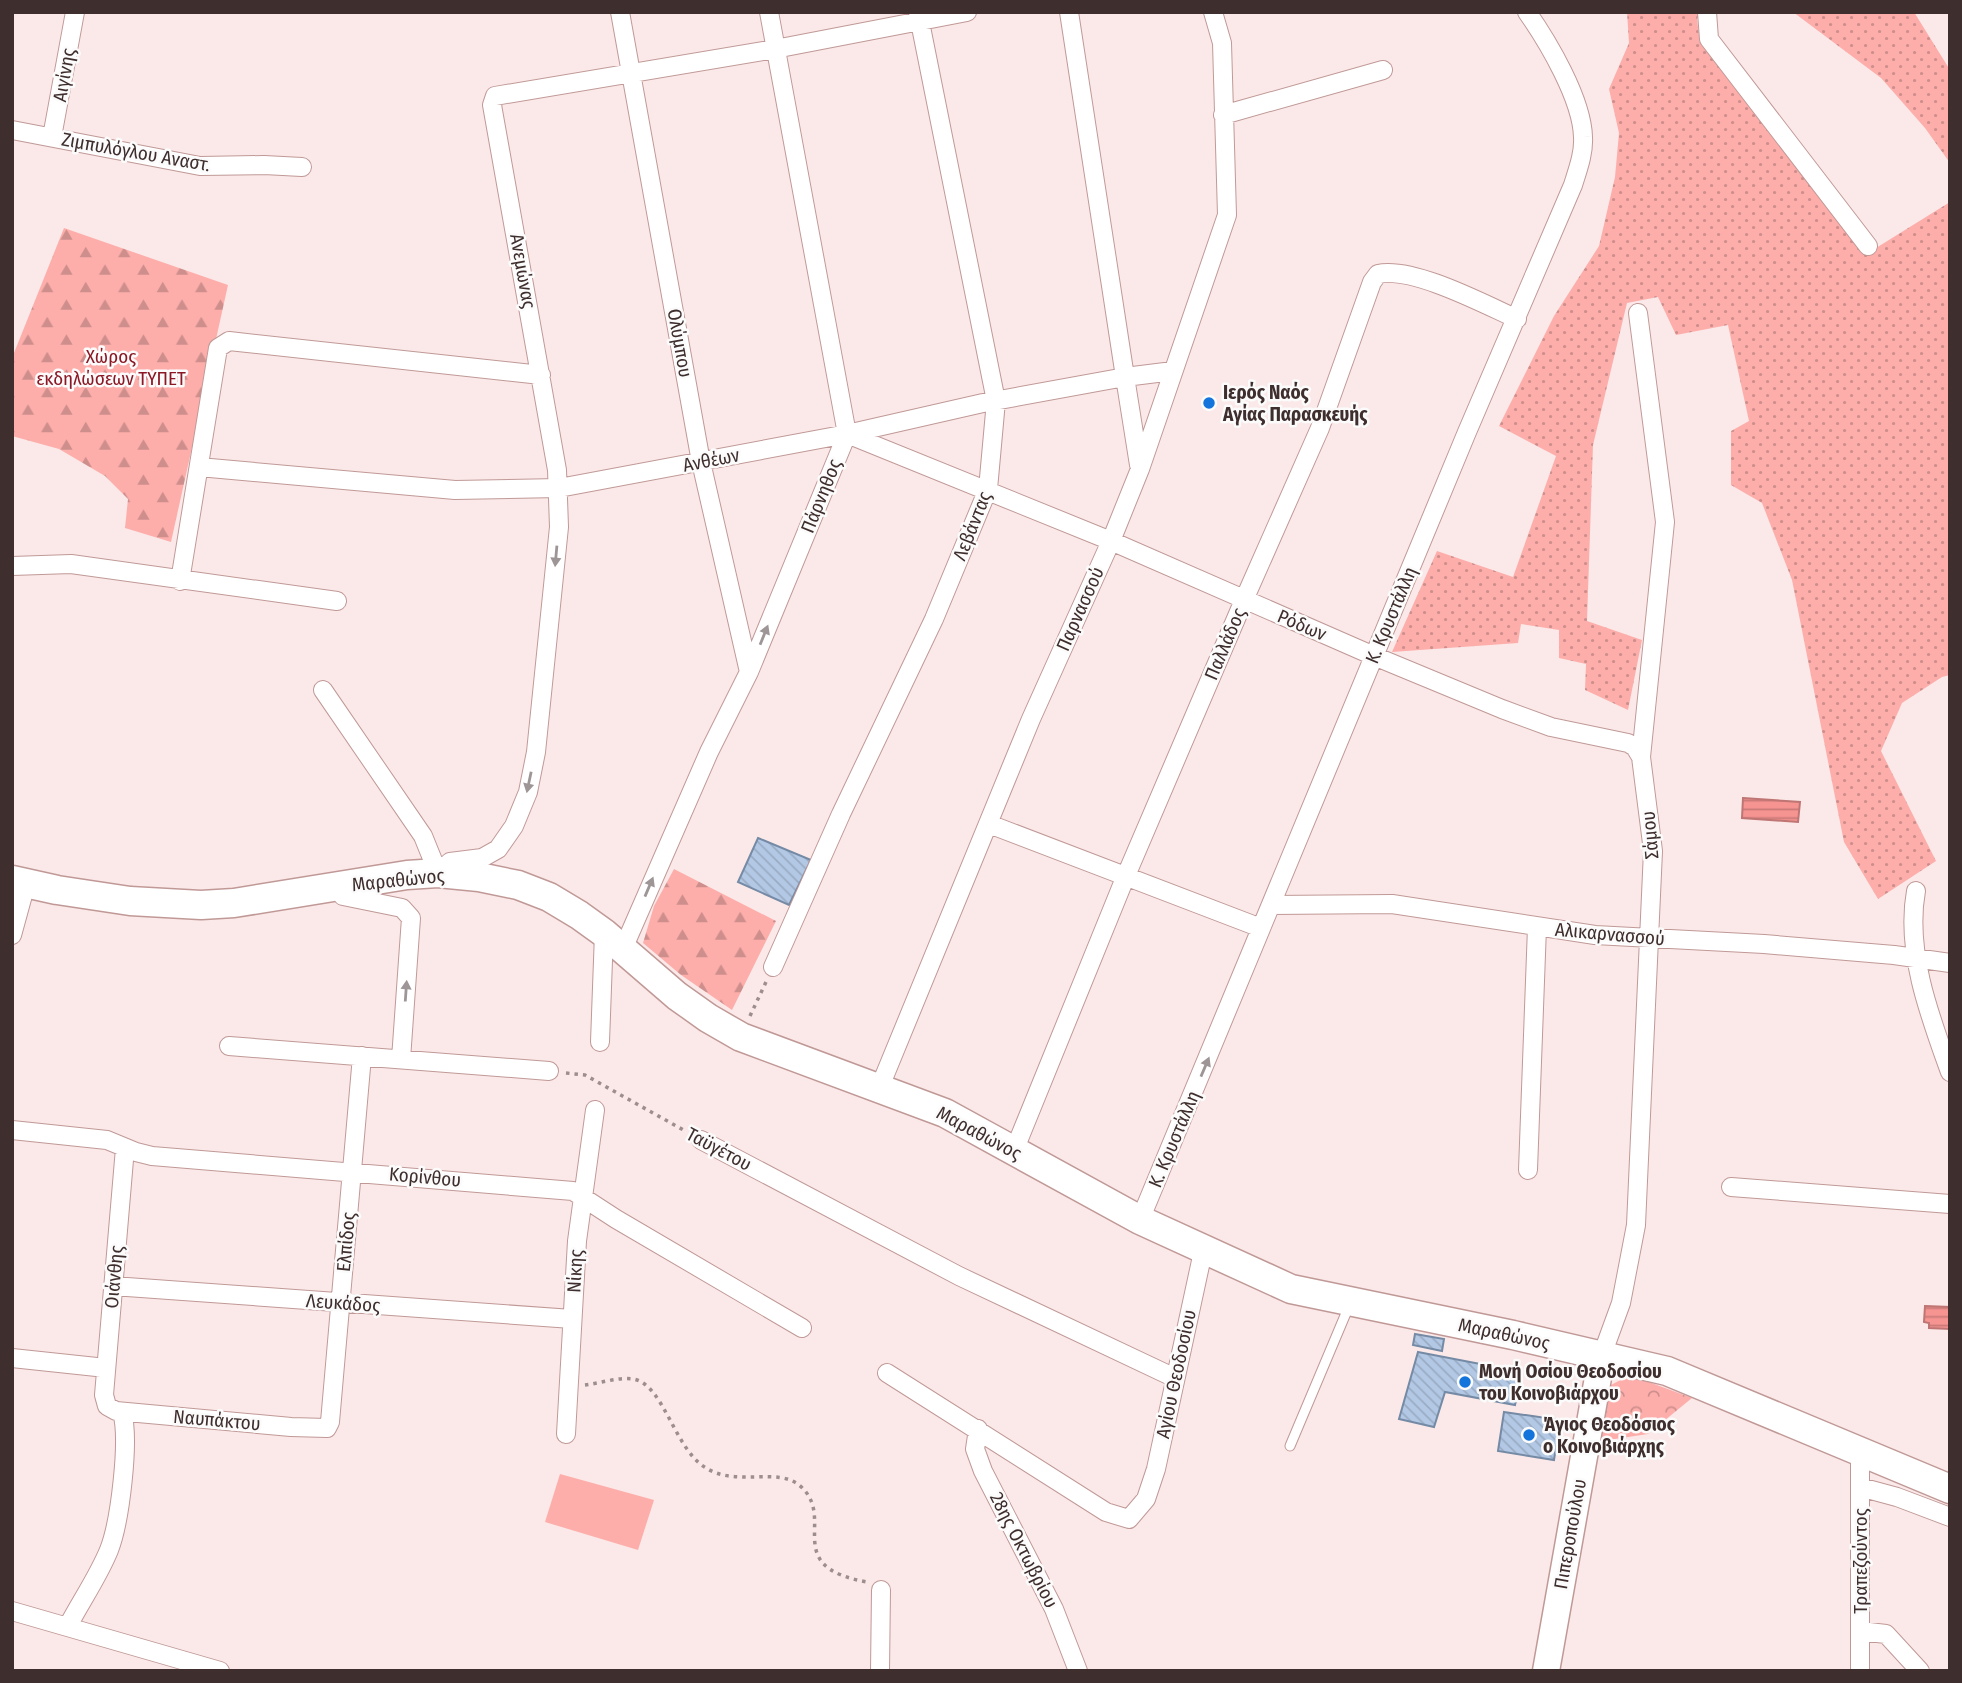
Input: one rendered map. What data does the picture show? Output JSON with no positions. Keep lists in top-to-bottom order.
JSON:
{
  "streets": {
    "main road": ["Μαραθώνος"],
    "street": [
      "Αιγίνης",
      "Ζιμπυλόγλου Αναστ.",
      "Ανεμώνας",
      "Ολύμπου",
      "Ανθέων",
      "Πάρνηθος",
      "Λεβάντας",
      "Παρνασσού",
      "Κ. Κρυστάλλη",
      "Ρόδων",
      "Παλλάδος",
      "Σάμου",
      "Αλικαρνασσού",
      "Ταϋγέτου",
      "Κορίνθου",
      "Ελπίδος",
      "Νίκης",
      "Οιάνθης",
      "Λευκάδος",
      "Αγίου Θεοδοσίου",
      "Ναυπάκτου",
      "Πιπεροπούλου",
      "28ης Οκτωβρίου",
      "Τραπεζούντος"
    ]
  },
  "crossings": [
    ["Αιγίνης", "Ζιμπυλόγλου Αναστ."],
    ["Ανεμώνας", "Ολύμπου"],
    ["Ανεμώνας", "Ανθέων"],
    ["Ανεμώνας", "Πάρνηθος"],
    ["Ανεμώνας", "Λεβάντας"],
    ["Ανεμώνας", "Μαραθώνος"],
    ["Ολύμπου", "Ανθέων"],
    ["Ολύμπου", "Πάρνηθος"],
    ["Ανθέων", "Πάρνηθος"],
    ["Ανθέων", "Λεβάντας"],
    ["Ανθέων", "Παρνασσού"],
    ["Ανθέων", "Ρόδων"],
    ["Πάρνηθος", "Ρόδων"],
    ["Πάρνηθος", "Μαραθώνος"],
    ["Λεβάντας", "Ρόδων"],
    ["Παρνασσού", "Ρόδων"],
    ["Παρνασσού", "Μαραθώνος"],
    ["Κ. Κρυστάλλη", "Ρόδων"],
    ["Κ. Κρυστάλλη", "Παλλάδος"],
    ["Κ. Κρυστάλλη", "Μαραθώνος"],
    ["Κ. Κρυστάλλη", "Αλικαρνασσού"],
    ["Ρόδων", "Παλλάδος"],
    ["Ρόδων", "Σάμου"],
    ["Παλλάδος", "Μαραθώνος"],
    ["Σάμου", "Μαραθώνος"],
    ["Σάμου", "Αλικαρνασσού"],
    ["Σάμου", "Πιπεροπούλου"],
    ["Μαραθώνος", "Αγίου Θεοδοσίου"],
    ["Μαραθώνος", "Πιπεροπούλου"],
    ["Μαραθώνος", "Τραπεζούντος"],
    ["Ταϋγέτου", "Αγίου Θεοδοσίου"],
    ["Κορίνθου", "Ελπίδος"],
    ["Κορίνθου", "Νίκης"],
    ["Κορίνθου", "Οιάνθης"],
    ["Ελπίδος", "Λευκάδος"],
    ["Ελπίδος", "Ναυπάκτου"],
    ["Νίκης", "Λευκάδος"],
    ["Οιάνθης", "Λευκάδος"],
    ["Οιάνθης", "Ναυπάκτου"],
    ["Αγίου Θεοδοσίου", "28ης Οκτωβρίου"]
  ],
  "one_way": ["Πάρνηθος"],
  "parks": ["Χώρος εκδηλώσεων ΤΥΠΕΤ"],
  "places": ["Ιερός Ναός Αγίας Παρασκευής", "Μονή Οσίου Θεοδοσίου του Κοινοβιάρχου", "Άγιος Θεοδόσιος ο Κοινοβιάρχης"]
}
